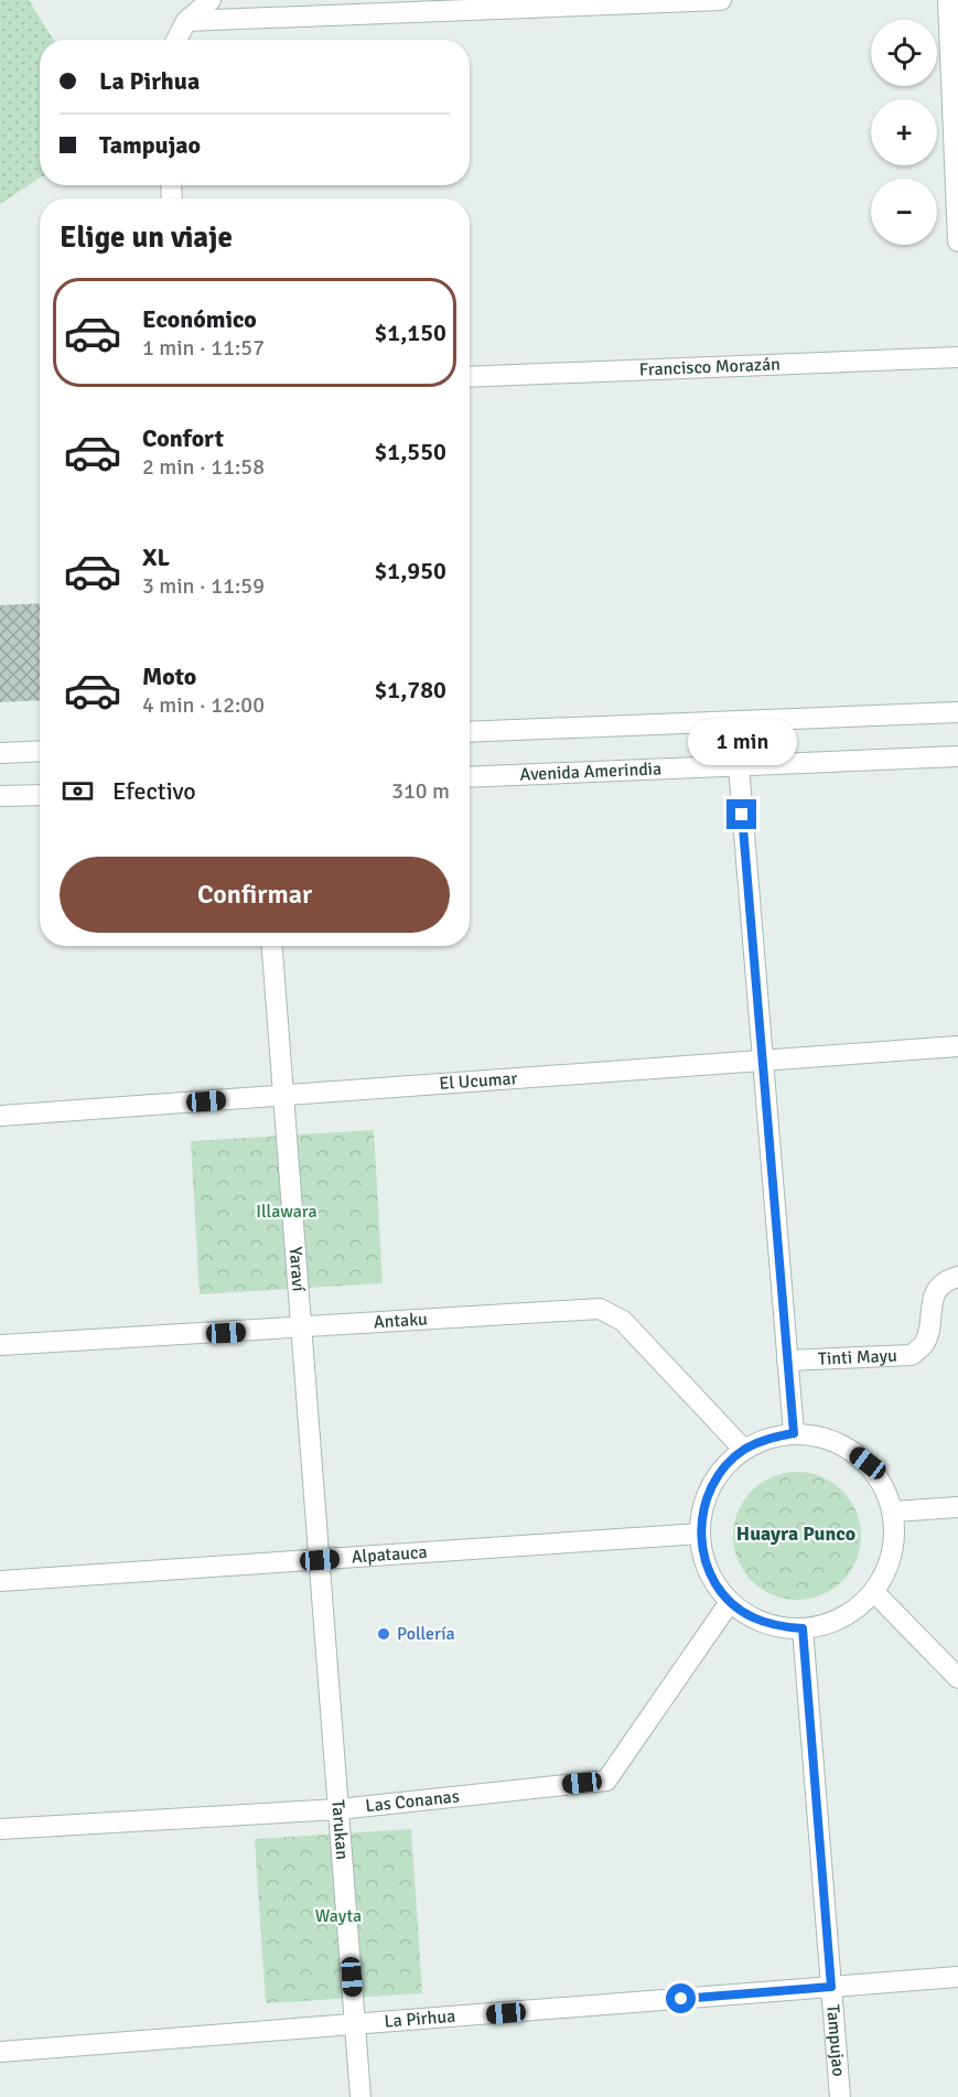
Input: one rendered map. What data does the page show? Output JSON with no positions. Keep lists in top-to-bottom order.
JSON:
{
  "streets": {
    "street": [
      "Francisco Morazán",
      "Avenida Amerindia",
      "El Ucumar",
      "Yaraví",
      "Antaku",
      "Tinti Mayu",
      "Alpatauca",
      "Las Conanas",
      "Tarukan",
      "La Pirhua",
      "Tampujao"
    ]
  },
  "crossings": [
    ["El Ucumar", "Yaraví"],
    ["Yaraví", "Antaku"],
    ["Yaraví", "Alpatauca"],
    ["Yaraví", "Tarukan"],
    ["Antaku", "Alpatauca"],
    ["Antaku", "Las Conanas"],
    ["Antaku", "Tampujao"],
    ["Alpatauca", "Las Conanas"],
    ["Alpatauca", "Tarukan"],
    ["Alpatauca", "Tampujao"],
    ["Las Conanas", "Tarukan"],
    ["Las Conanas", "Tampujao"],
    ["Tarukan", "La Pirhua"],
    ["La Pirhua", "Tampujao"]
  ],
  "districts": ["Huayra Punco"],
  "parks": ["Illawara", "Wayta"],
  "places": ["Pollería"],
  "page": {
    "map_buttons": ["+", "−"],
    "banner": ["La Pirhua", "Tampujao"],
    "heading": "Elige un viaje",
    "list": [
      {
        "name": "Económico",
        "note": "1 min · 11:57",
        "value": "$1,150"
      },
      {
        "name": "Confort",
        "note": "2 min · 11:58",
        "value": "$1,550"
      },
      {
        "name": "XL",
        "note": "3 min · 11:59",
        "value": "$1,950"
      },
      {
        "name": "Moto",
        "note": "4 min · 12:00",
        "value": "$1,780"
      }
    ],
    "bubble": "1 min",
    "pay": ["Efectivo", "310 m"],
    "buttons": "Confirmar"
  }
}
